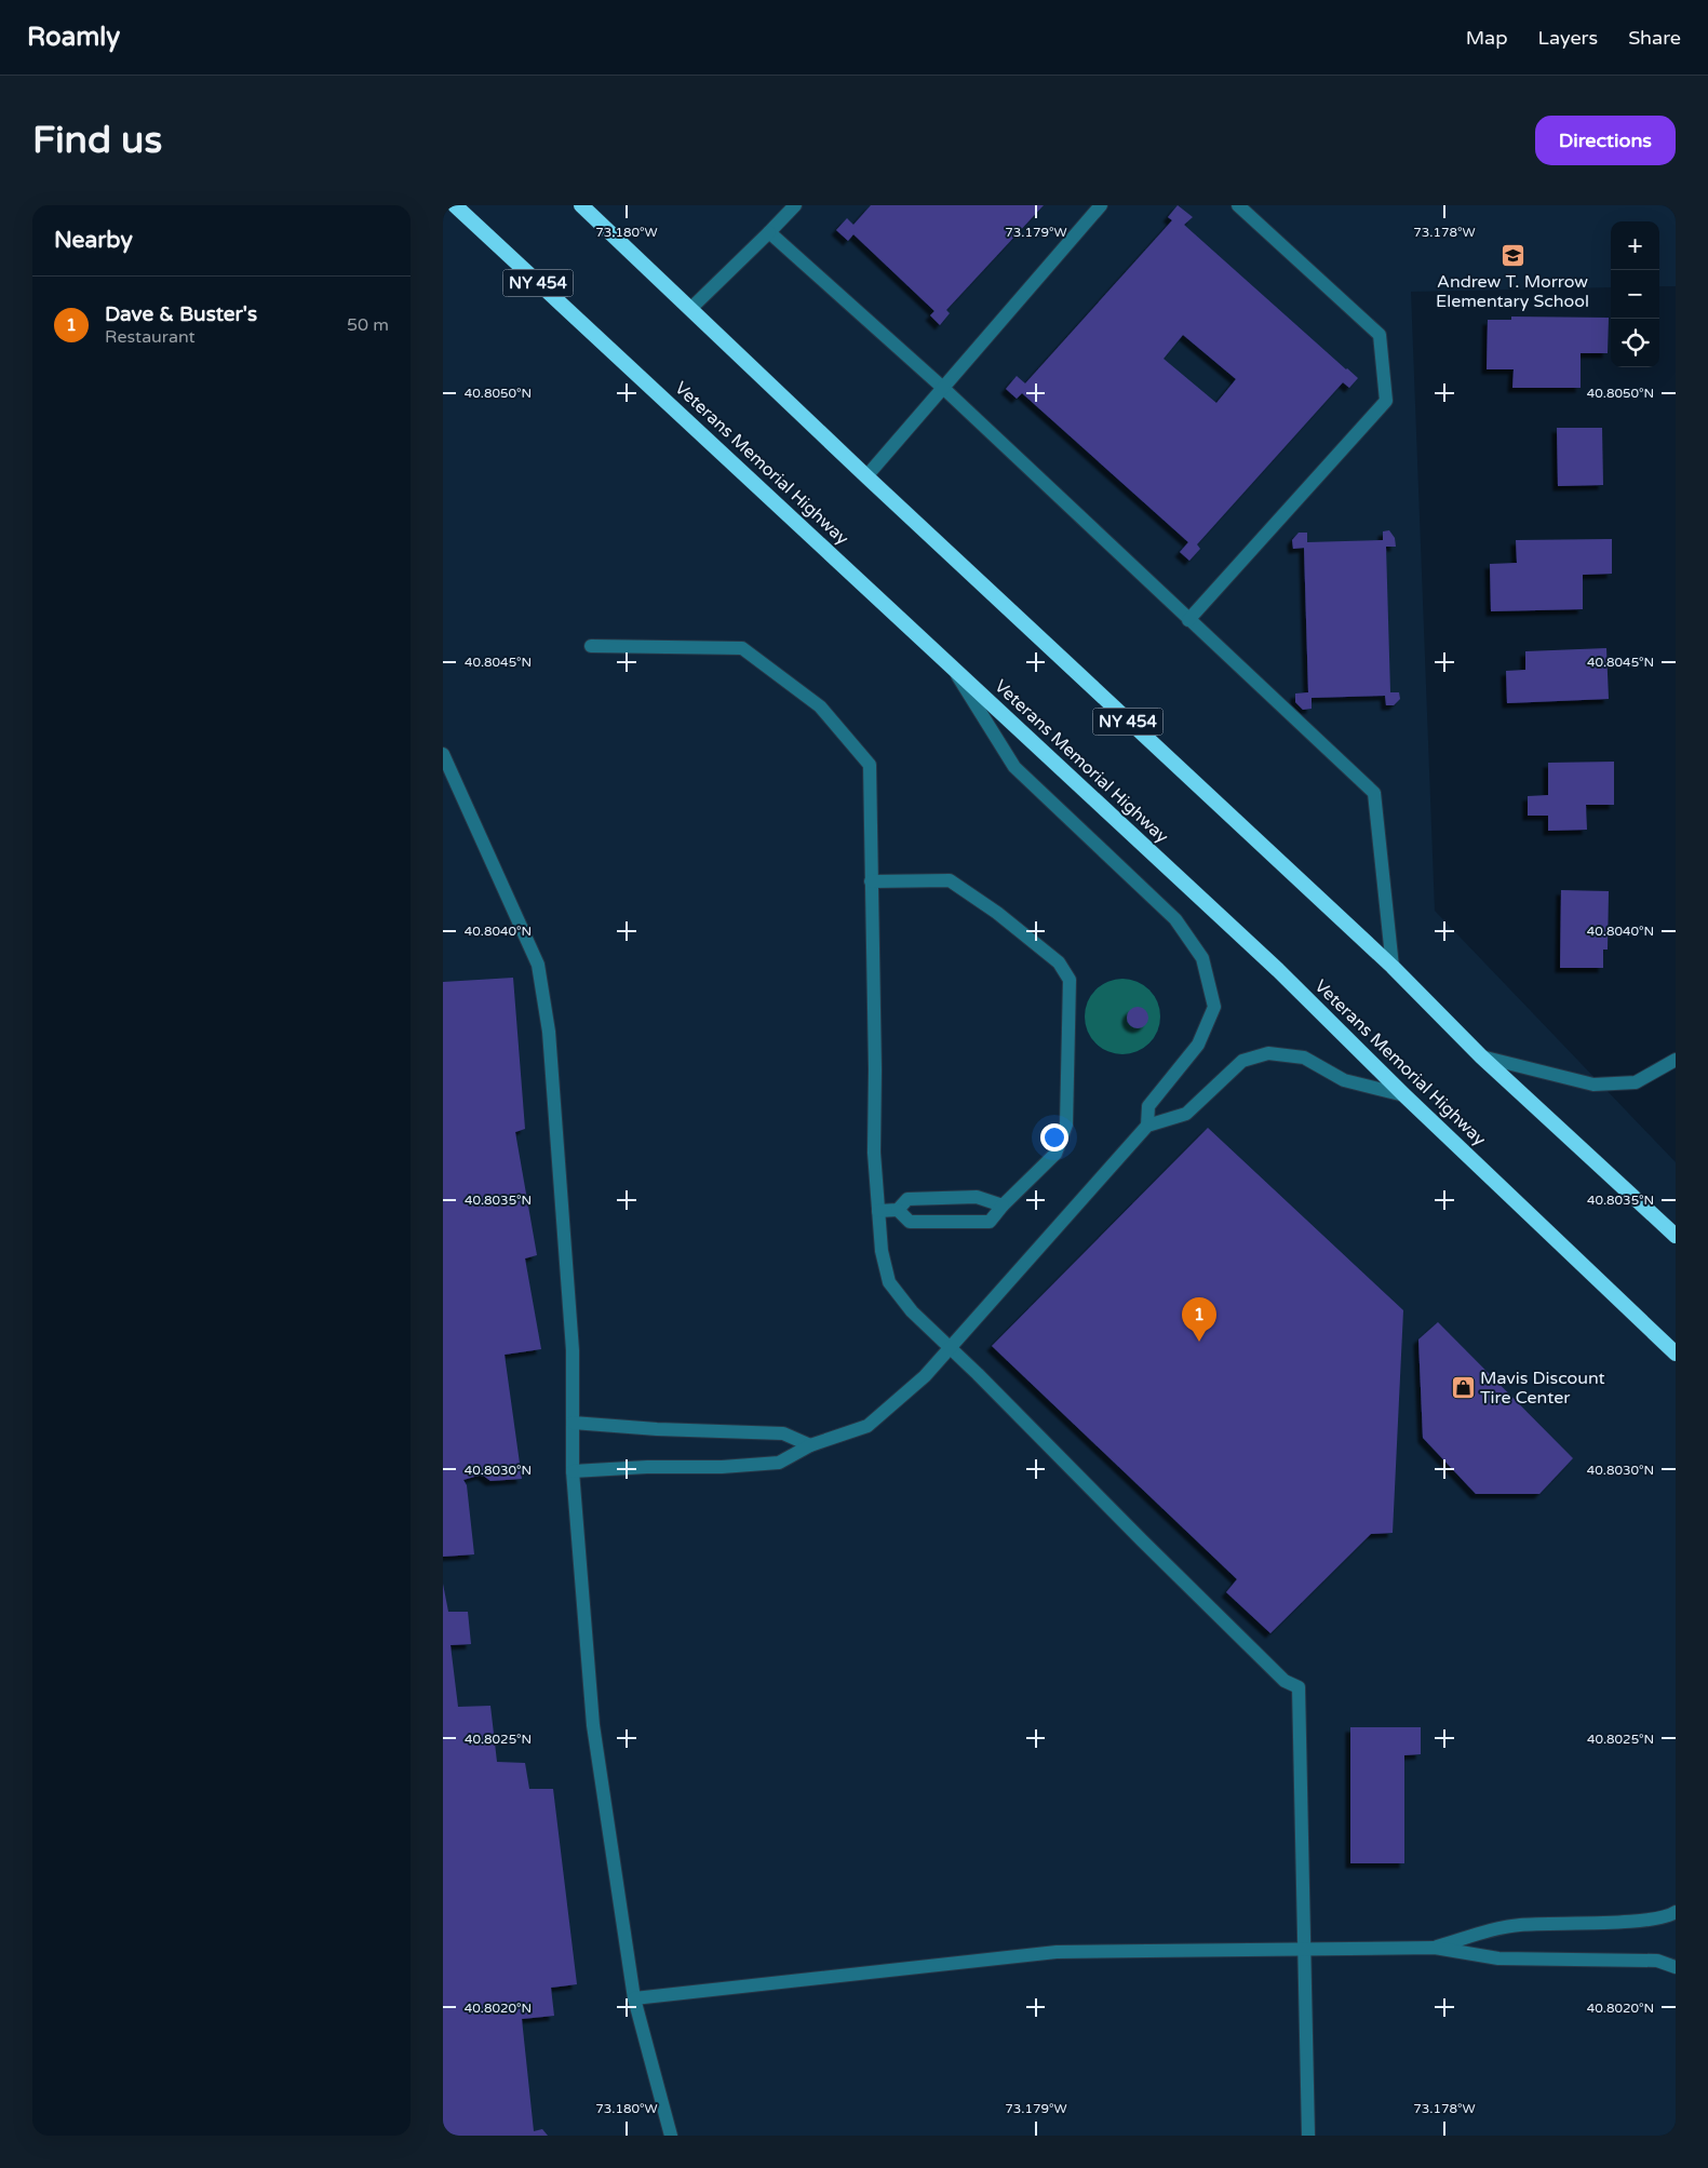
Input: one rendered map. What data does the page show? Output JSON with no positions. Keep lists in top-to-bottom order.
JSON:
{
  "streets": {
    "highway": ["NY 454", "Veterans Memorial Highway"]
  },
  "places": {
    "school or university": ["Andrew T. Morrow Elementary School"],
    "shop": ["Mavis Discount Tire Center"]
  },
  "page": {
    "header": "Roamly",
    "nav": ["Map", "Layers", "Share"],
    "buttons": "Directions",
    "title": "Find us",
    "heading": "Nearby",
    "map_buttons": ["+", "−"],
    "list": [
      {
        "mark": "1",
        "name": "Dave & Buster's",
        "note": "Restaurant",
        "value": "50 m"
      }
    ],
    "pins": "1"
  },
  "coordinates": [
    "73.180°W",
    "73.179°W",
    "73.178°W",
    "40.8050°N",
    "40.8045°N",
    "40.8040°N",
    "40.8035°N",
    "40.8030°N",
    "40.8025°N",
    "40.8020°N"
  ]
}
